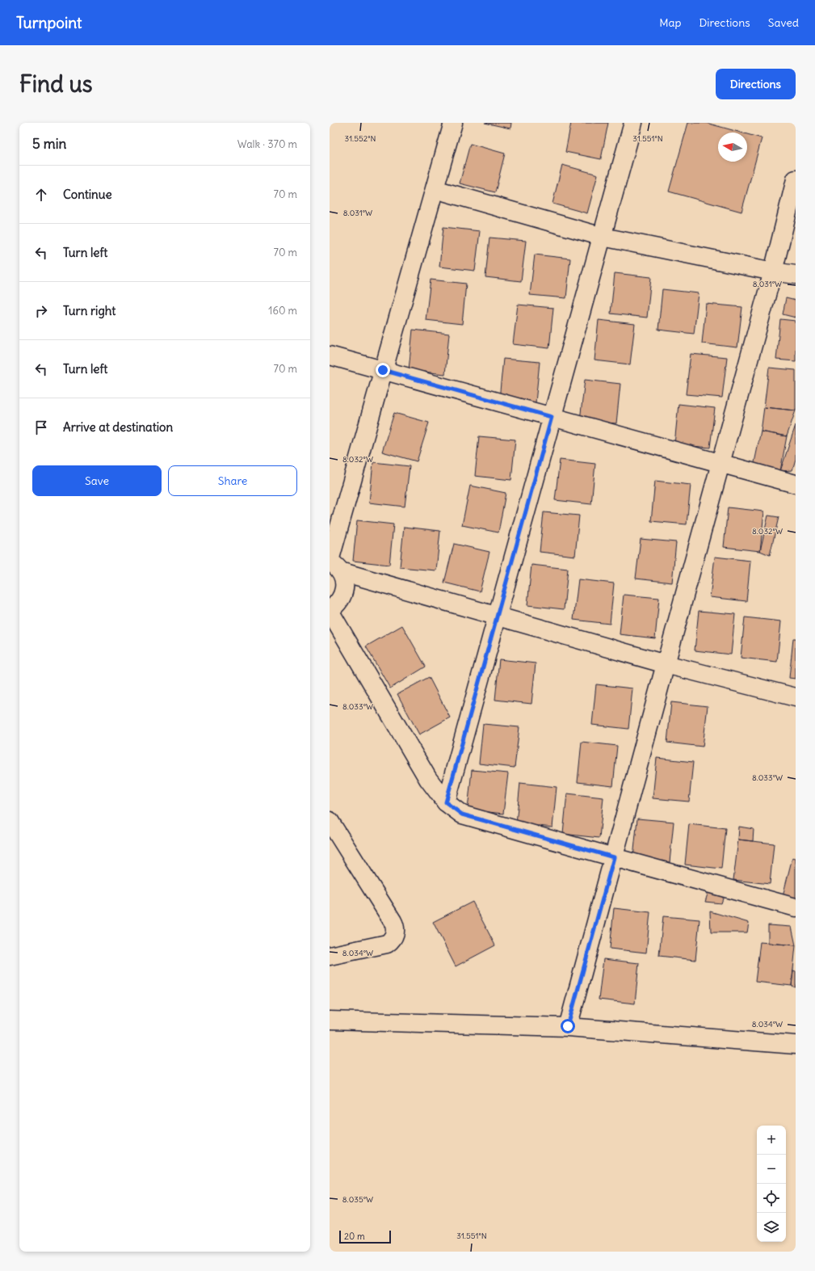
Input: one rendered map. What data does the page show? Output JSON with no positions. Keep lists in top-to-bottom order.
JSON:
{
  "scale_bar": "20 m",
  "north": "left",
  "page": {
    "header": "Turnpoint",
    "nav": ["Map", "Directions", "Saved"],
    "buttons": [
      "Directions",
      ["Save", "Share"]
    ],
    "title": "Find us",
    "heading": ["5 min", "Walk · 370 m"],
    "list": [
      ["Continue", "70 m"],
      ["Turn left", "70 m"],
      ["Turn right", "160 m"],
      ["Turn left", "70 m"],
      "Arrive at destination"
    ],
    "map_buttons": ["+", "−"],
    "scale": "20 m"
  },
  "coordinates": [
    "31.552°N",
    "31.551°N",
    "8.031°W",
    "8.032°W",
    "8.033°W",
    "8.034°W",
    "8.035°W"
  ]
}
